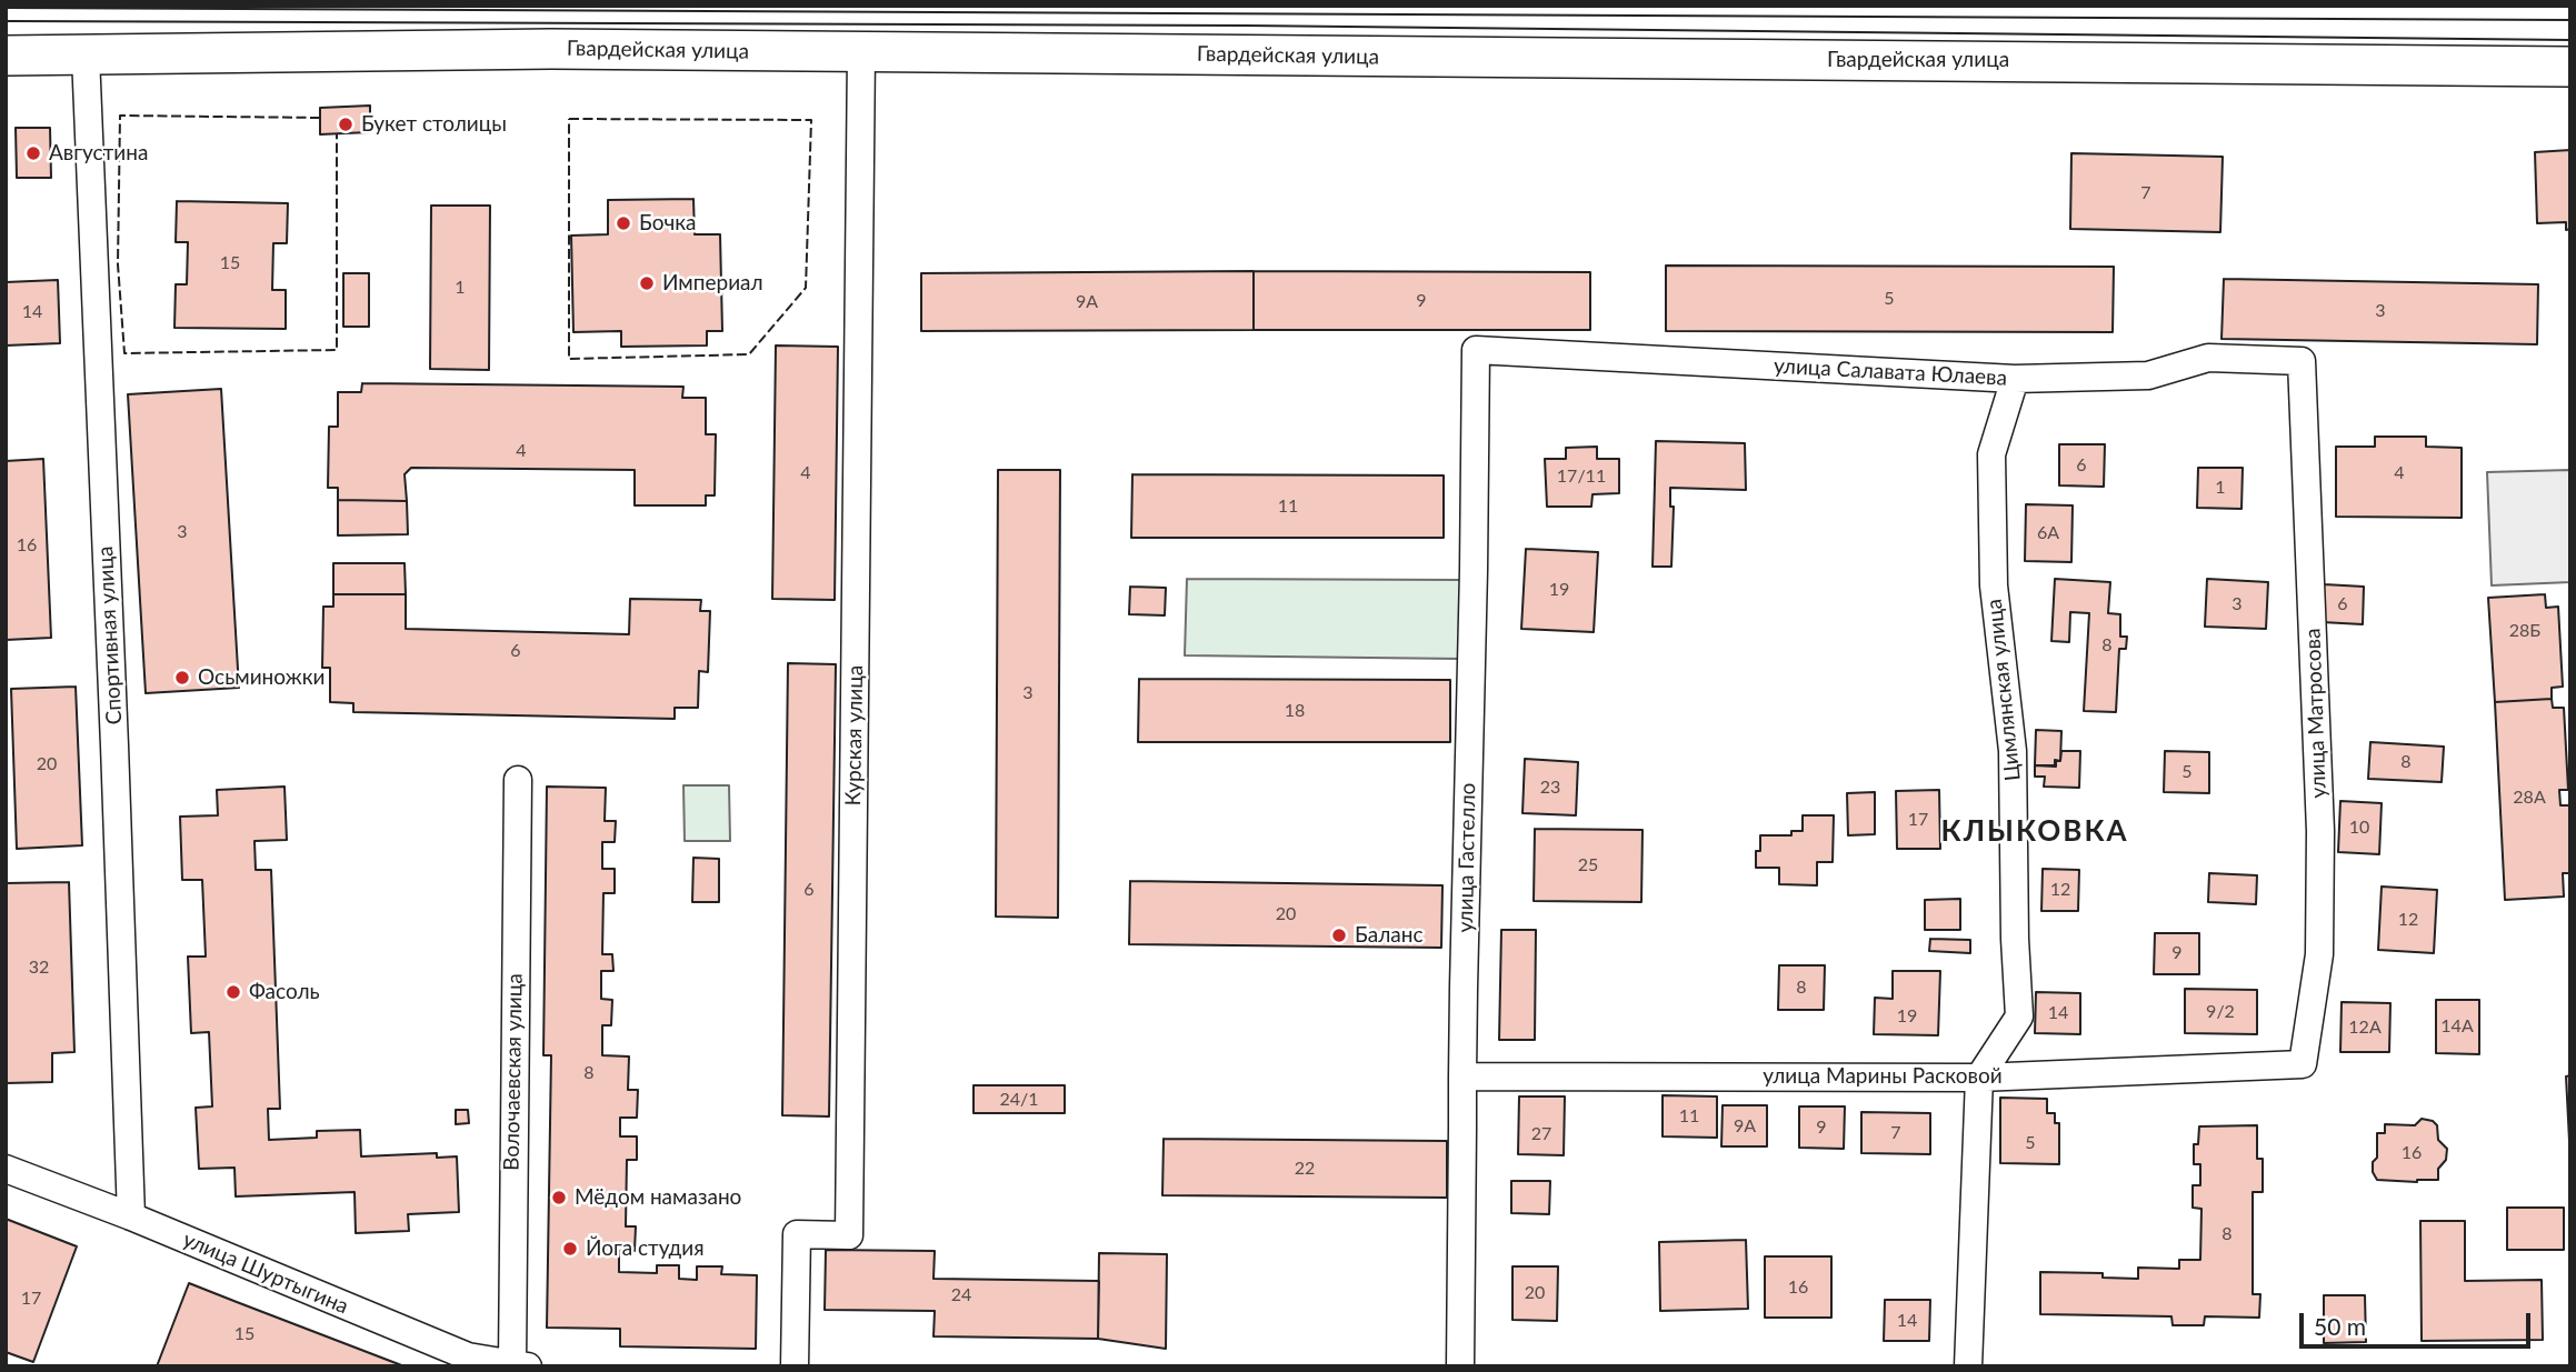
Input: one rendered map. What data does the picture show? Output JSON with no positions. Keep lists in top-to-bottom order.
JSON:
{
  "streets": {
    "main road": ["Гвардейская улица"],
    "street": [
      "улица Салавата Юлаева",
      "Спортивная улица",
      "Цимлянская улица",
      "улица Матросова",
      "Курская улица",
      "улица Гастелло",
      "Волочаевская улица",
      "улица Марины Расковой",
      "улица Шуртыгина"
    ]
  },
  "crossings": [
    ["Гвардейская улица", "Спортивная улица"],
    ["Гвардейская улица", "Курская улица"],
    ["улица Салавата Юлаева", "Цимлянская улица"],
    ["улица Салавата Юлаева", "улица Матросова"],
    ["улица Салавата Юлаева", "улица Гастелло"],
    ["Спортивная улица", "улица Шуртыгина"],
    ["Цимлянская улица", "улица Марины Расковой"],
    ["улица Матросова", "улица Марины Расковой"],
    ["улица Гастелло", "улица Марины Расковой"],
    ["Волочаевская улица", "улица Шуртыгина"]
  ],
  "districts": ["КЛЫКОВКА"],
  "places": [
    "Букет столицы",
    "Августина",
    "Бочка",
    "Империал",
    "Осьминожки",
    "Баланс",
    "Фасоль",
    "Мёдом намазано",
    "Йога студия"
  ],
  "house_numbers": [
    "7",
    "15",
    "1",
    "5",
    "9",
    "9А",
    "3",
    "14",
    "4",
    "6",
    "4",
    "4",
    "17/11",
    "1",
    "11",
    "3",
    "6А",
    "16",
    "19",
    "3",
    "6",
    "28Б",
    "8",
    "6",
    "3",
    "18",
    "8",
    "20",
    "5",
    "23",
    "28А",
    "17",
    "10",
    "25",
    "6",
    "12",
    "20",
    "12",
    "9",
    "32",
    "8",
    "9/2",
    "14",
    "19",
    "14А",
    "12А",
    "8",
    "24/1",
    "11",
    "9А",
    "9",
    "7",
    "27",
    "5",
    "16",
    "22",
    "8",
    "16",
    "20",
    "24",
    "17",
    "14",
    "15"
  ],
  "scale_bar": "50 m"
}
